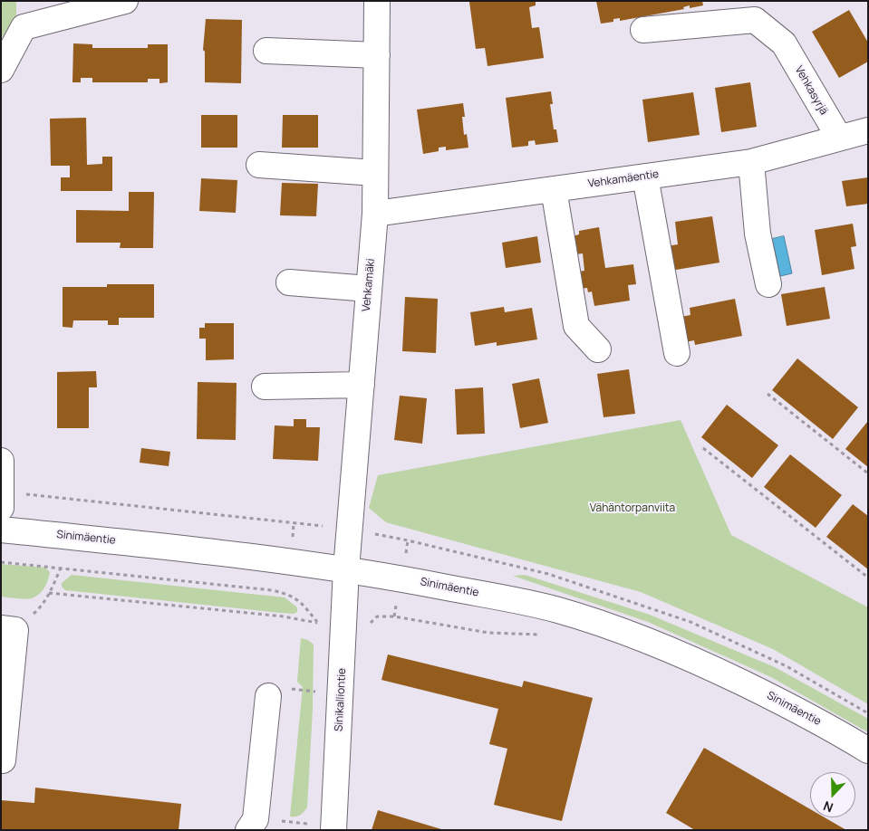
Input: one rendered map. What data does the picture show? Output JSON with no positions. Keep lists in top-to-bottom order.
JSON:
{
  "streets": {
    "street": [
      "Vehkasyrjä",
      "Vehkamäentie",
      "Vehkamäki",
      "Sinimäentie",
      "Sinikalliontie"
    ]
  },
  "crossings": [
    ["Vehkasyrjä", "Vehkamäentie"],
    ["Vehkamäentie", "Vehkamäki"],
    ["Vehkamäki", "Sinimäentie"],
    ["Vehkamäki", "Sinikalliontie"],
    ["Sinimäentie", "Sinikalliontie"]
  ],
  "parks": ["Vähäntorpanviita"],
  "north": "bottom"
}
